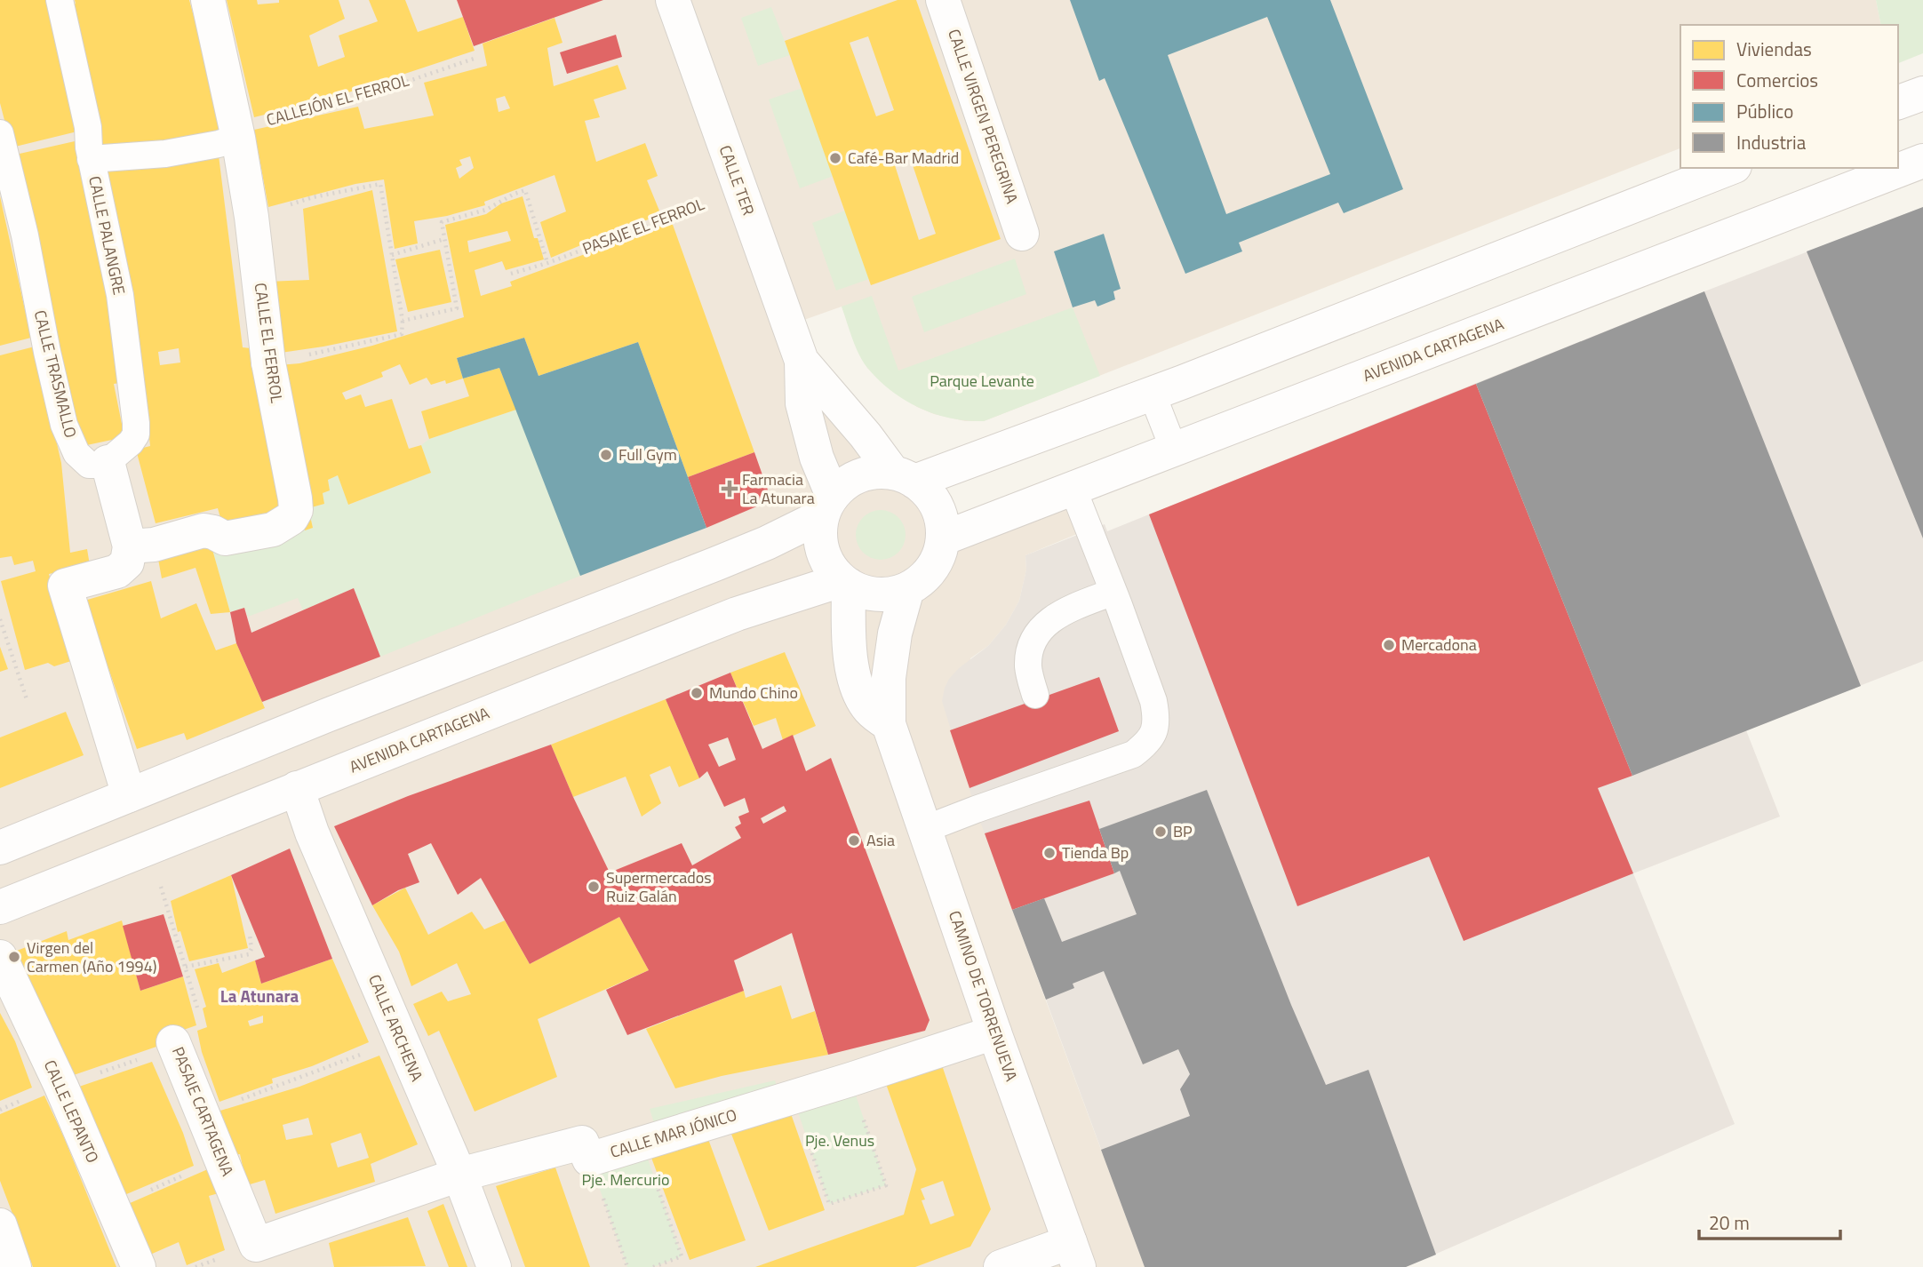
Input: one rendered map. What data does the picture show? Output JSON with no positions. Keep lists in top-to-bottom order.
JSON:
{
  "streets": {
    "main road": [
      "CALLE VIRGEN PEREGRINA",
      "CALLE TER",
      "CALLE EL FERROL",
      "AVENIDA CARTAGENA",
      "CAMINO DE TORRENUEVA",
      "CALLE ARCHENA",
      "CALLE LEPANTO",
      "PASAJE CARTAGENA",
      "CALLE MAR JÓNICO"
    ],
    "lane": ["CALLE PALANGRE", "CALLE TRASMALLO"],
    "path": ["CALLEJÓN EL FERROL", "PASAJE EL FERROL"]
  },
  "crossings": [
    ["CALLEJÓN EL FERROL", "CALLE EL FERROL"],
    ["CALLE TER", "PASAJE EL FERROL"],
    ["CALLE TER", "AVENIDA CARTAGENA"],
    ["CALLE TER", "CAMINO DE TORRENUEVA"],
    ["CALLE PALANGRE", "CALLE TRASMALLO"],
    ["AVENIDA CARTAGENA", "CAMINO DE TORRENUEVA"],
    ["AVENIDA CARTAGENA", "CALLE ARCHENA"],
    ["AVENIDA CARTAGENA", "PASAJE CARTAGENA"],
    ["CAMINO DE TORRENUEVA", "CALLE MAR JÓNICO"],
    ["CALLE ARCHENA", "CALLE MAR JÓNICO"],
    ["PASAJE CARTAGENA", "CALLE MAR JÓNICO"]
  ],
  "districts": ["La Atunara"],
  "parks": ["Parque Levante", "Pje. Venus", "Pje. Mercurio"],
  "places": {
    "other": [
      "Café-Bar Madrid",
      "Full Gym",
      "Mercadona",
      "Mundo Chino",
      "BP",
      "Asia",
      "Tienda Bp",
      "Supermercados Ruiz Galán",
      "Virgen del Carmen (Año 1994)"
    ],
    "health": ["Farmacia La Atunara"]
  },
  "legend": [
    "Viviendas",
    "Comercios",
    "Público",
    "Industria"
  ],
  "scale_bar": "20 m"
}
